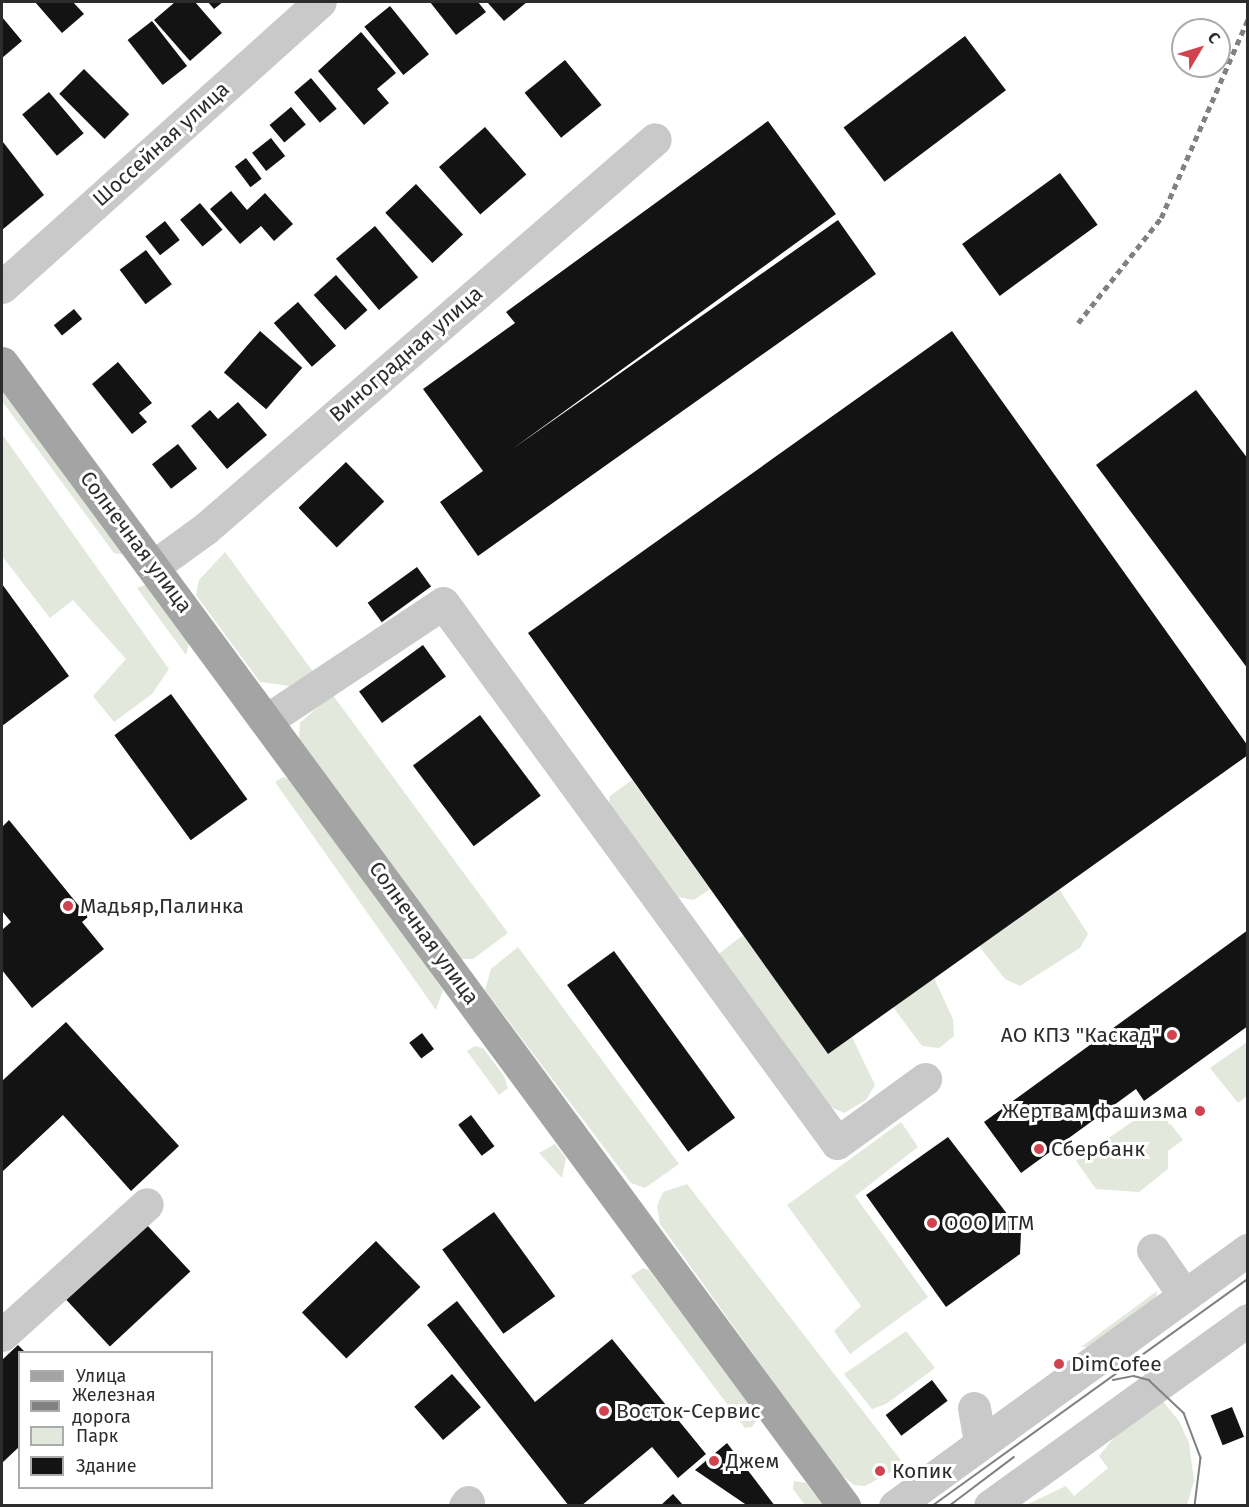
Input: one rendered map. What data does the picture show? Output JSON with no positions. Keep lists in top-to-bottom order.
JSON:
{
  "streets": {
    "main road": ["Солнечная улица"],
    "street": ["Шоссейная улица", "Виноградная улица"]
  },
  "crossings": [
    ["Виноградная улица", "Солнечная улица"]
  ],
  "places": [
    "Мадьяр,Палинка",
    "АО КПЗ \"Каскад\"",
    "Жертвам фашизма",
    "Сбербанк",
    "ООО ИТМ",
    "DimCofee",
    "Восток-Сервис",
    "Джем",
    "Копик"
  ],
  "legend": [
    "Улица",
    "Железная дорога",
    "Парк",
    "Здание"
  ],
  "north": "top right"
}
